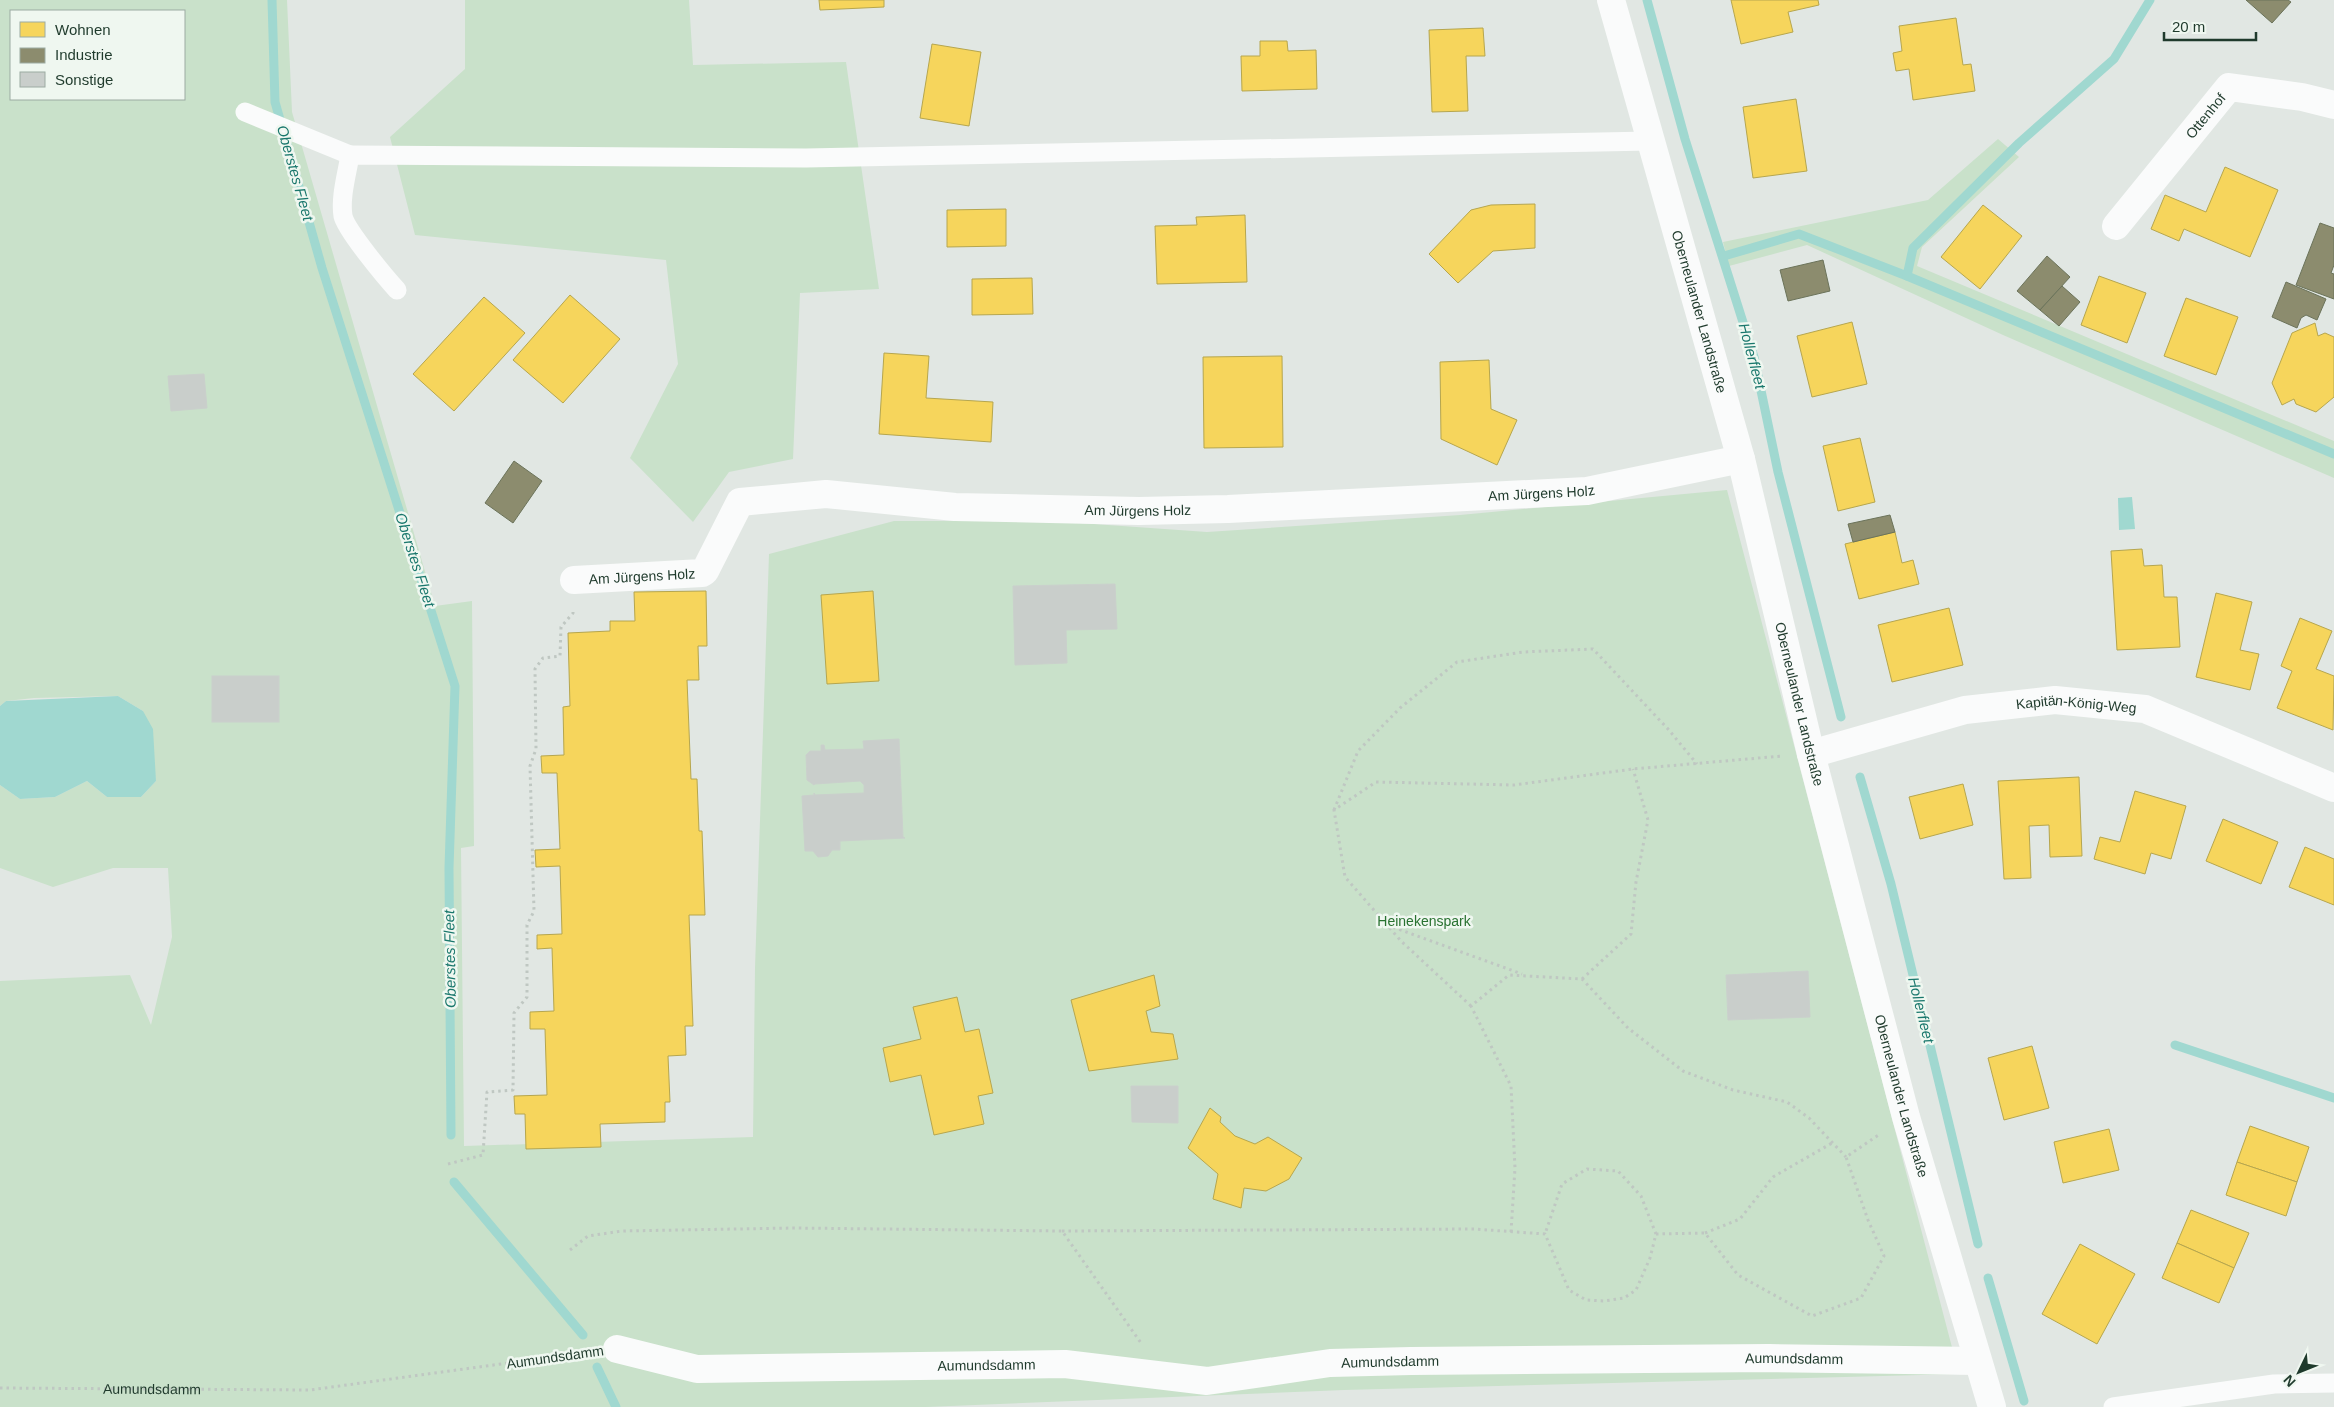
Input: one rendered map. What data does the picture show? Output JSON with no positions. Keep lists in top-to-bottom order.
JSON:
{
  "streets": {
    "street": [
      "Ottenhof",
      "Oberneulander Landstraße",
      "Am Jürgens Holz",
      "Kapitän-König-Weg",
      "Aumundsdamm"
    ]
  },
  "crossings": [
    ["Oberneulander Landstraße", "Am Jürgens Holz"],
    ["Oberneulander Landstraße", "Kapitän-König-Weg"],
    ["Oberneulander Landstraße", "Aumundsdamm"]
  ],
  "water": ["Oberstes Fleet", "Hollerfleet"],
  "parks": ["Heinekenspark"],
  "legend": ["Wohnen", "Industrie", "Sonstige"],
  "scale_bar": "20 m",
  "north": "bottom left"
}
